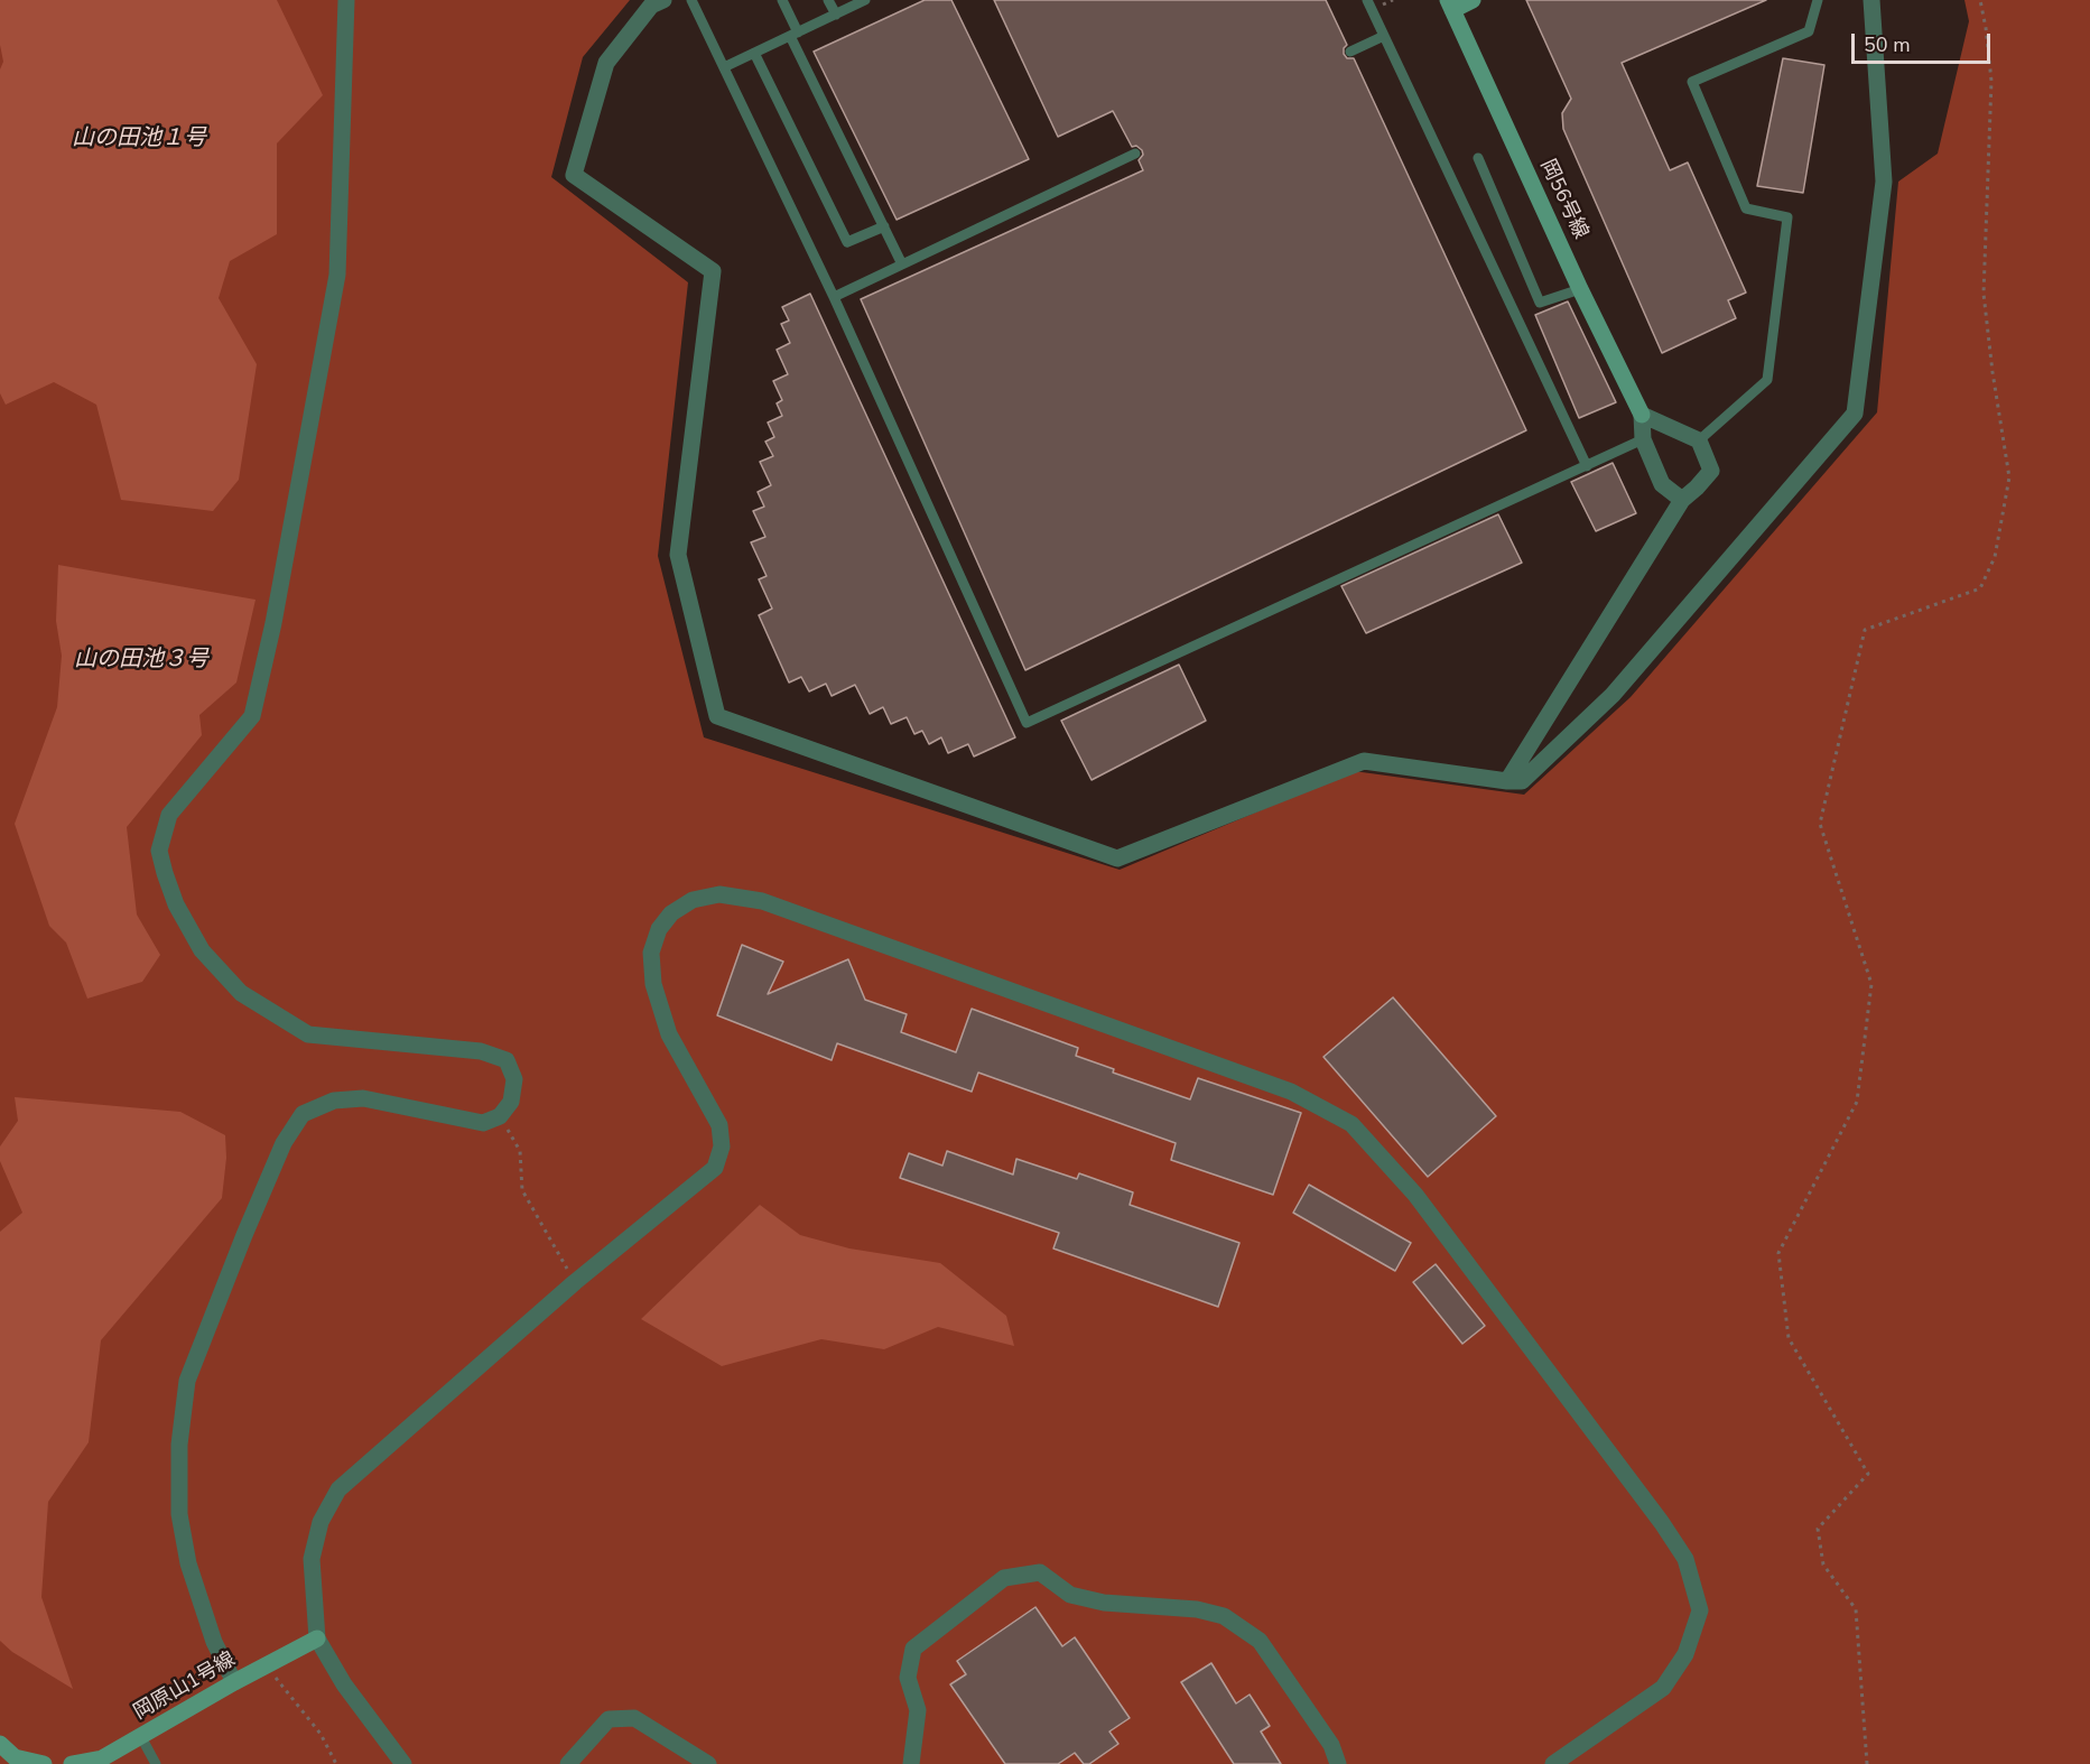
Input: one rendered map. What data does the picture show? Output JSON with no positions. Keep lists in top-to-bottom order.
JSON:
{
  "streets": {
    "street": ["岡56号線", "岡原山1号線"]
  },
  "water": ["山の田池１号", "山の田池３号"],
  "scale_bar": "50 m"
}
